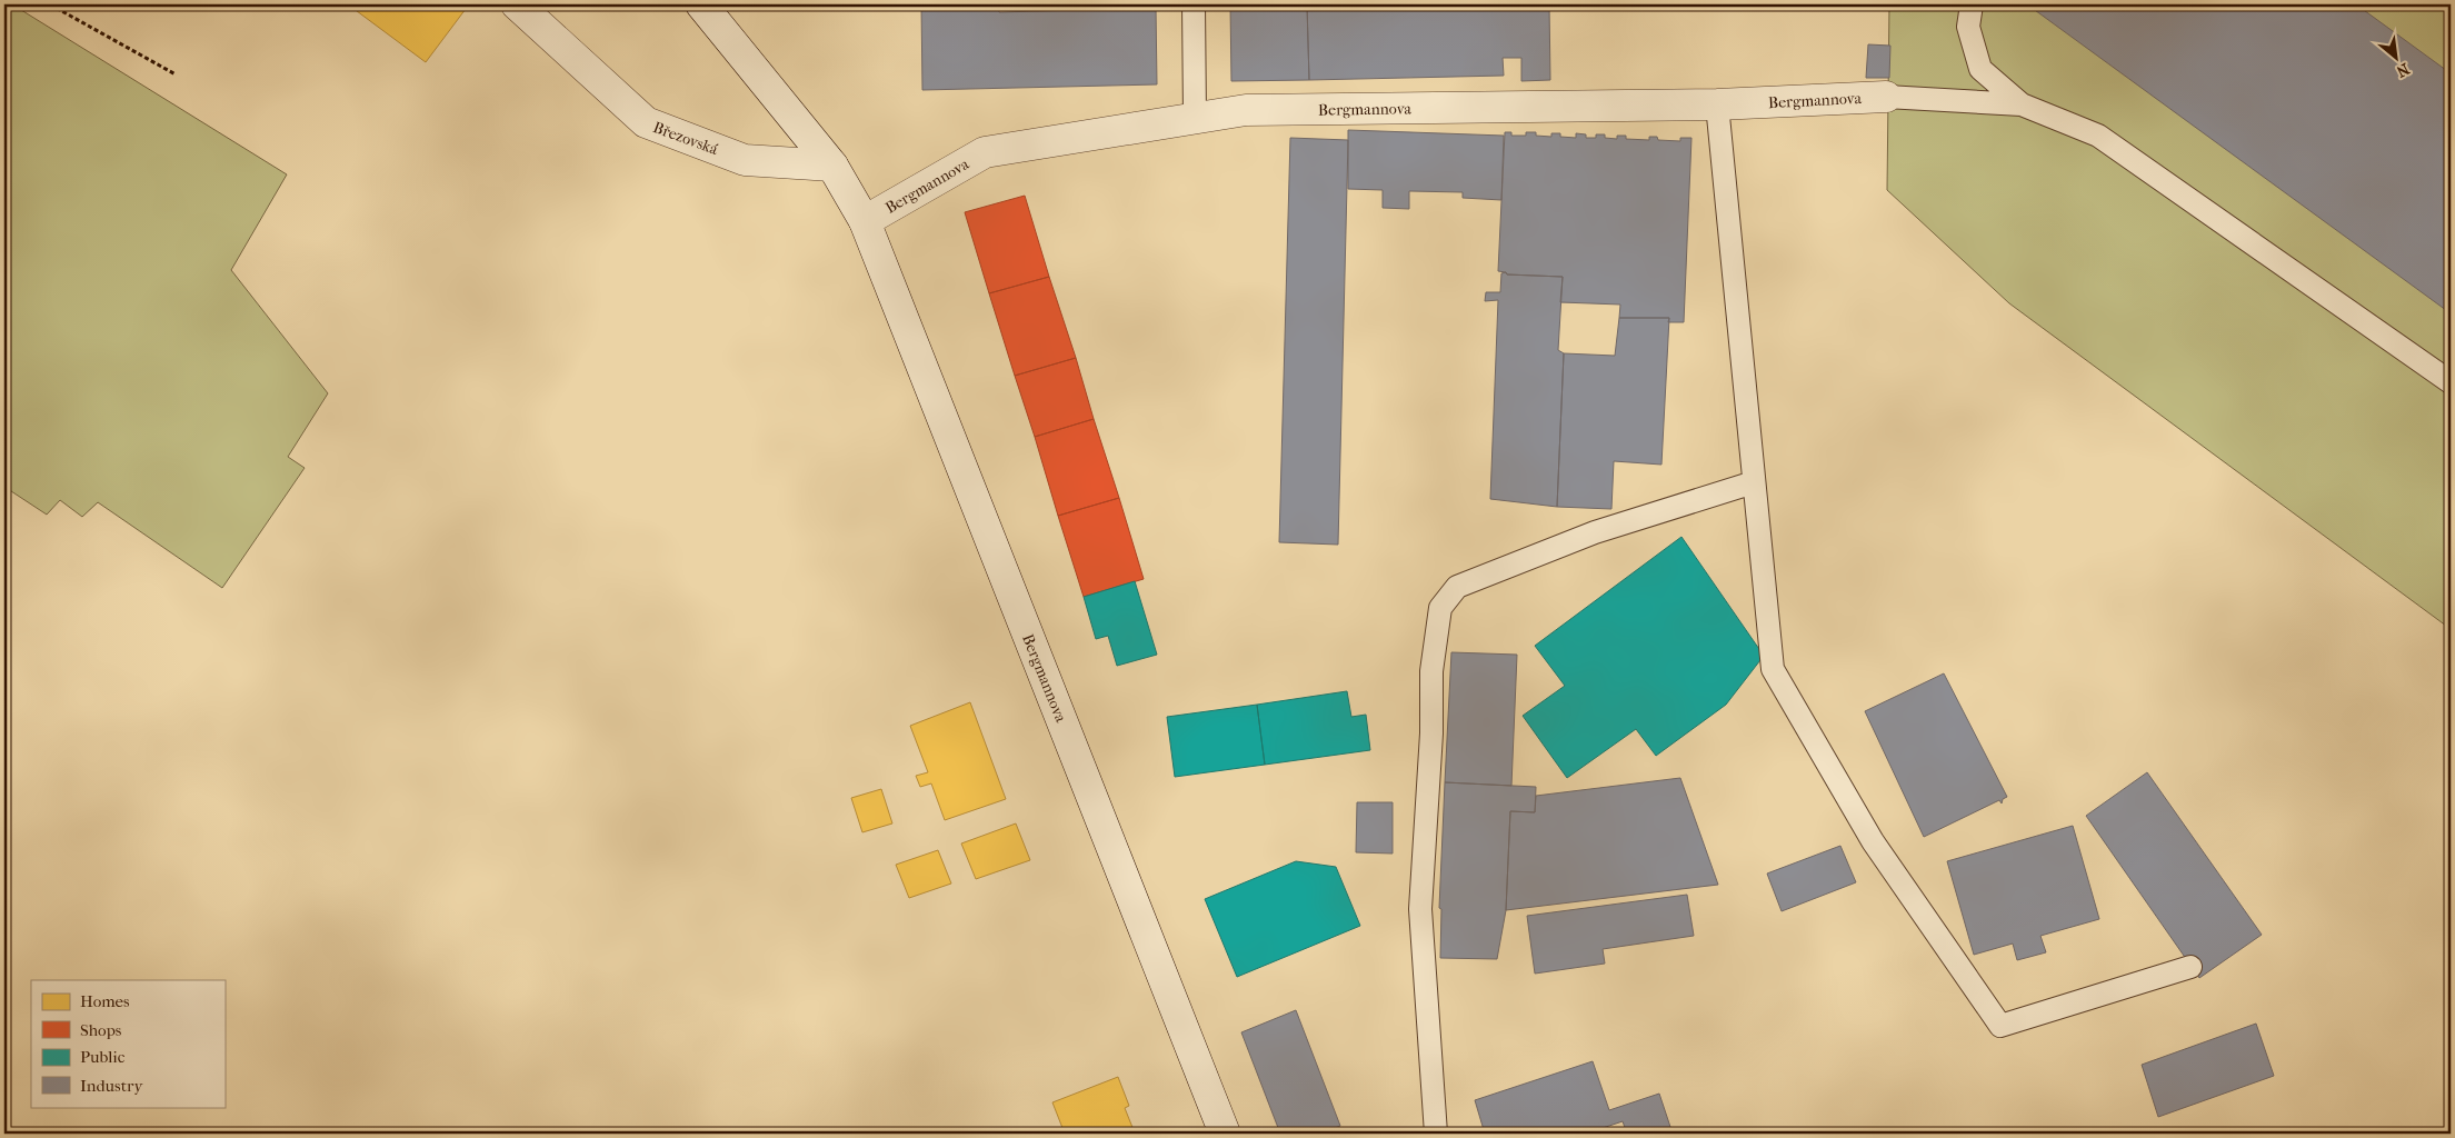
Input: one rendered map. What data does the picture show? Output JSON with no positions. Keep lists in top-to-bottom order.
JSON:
{
  "streets": {
    "street": ["Bergmannova", "Březovská"]
  },
  "crossings": [
    ["Bergmannova", "Březovská"]
  ],
  "legend": [
    "Homes",
    "Shops",
    "Public",
    "Industry"
  ],
  "north": "bottom right"
}
